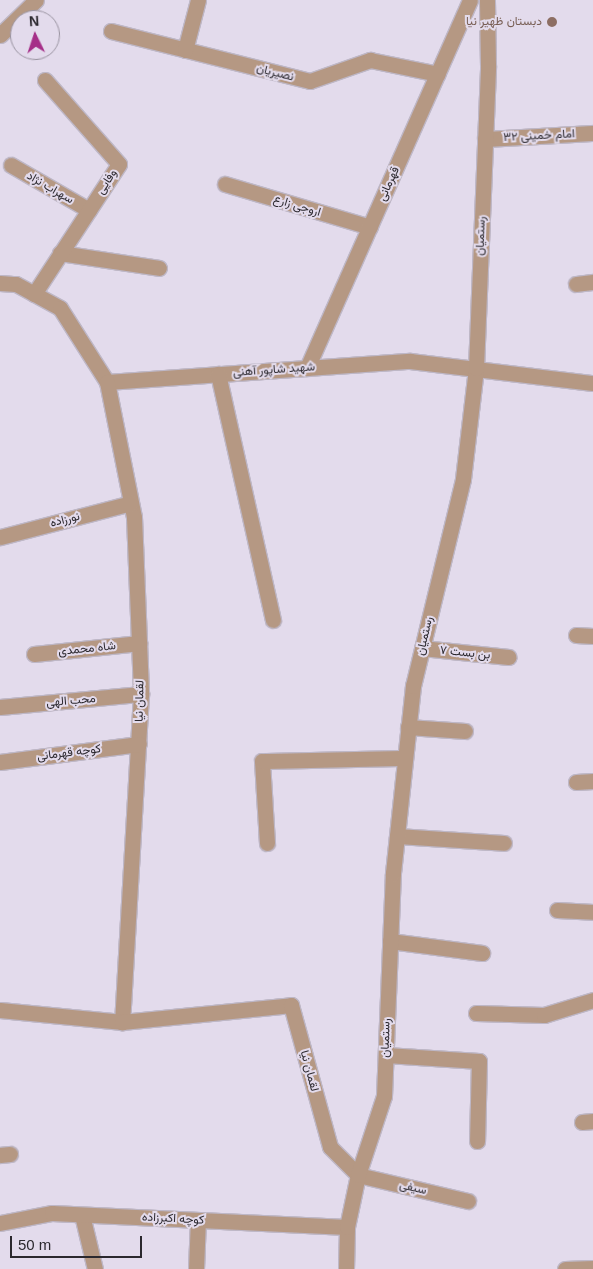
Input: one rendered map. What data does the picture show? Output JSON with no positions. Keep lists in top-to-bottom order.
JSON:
{
  "streets": {
    "street": [
      "نصیریان",
      "امام خمینی ۳۲",
      "وفایی",
      "قهرمانی",
      "سهراب نژاد",
      "اروجی زارع",
      "رستمیان",
      "شهید شاپور آهنی",
      "نورزاده",
      "شاه محمدی",
      "بن بست ۷",
      "محب الهی",
      "لقمان نیا",
      "کوچه قهرمانی",
      "سیفی",
      "کوچه اکبرزاده"
    ]
  },
  "crossings": [
    ["نصیریان", "قهرمانی"],
    ["امام خمینی ۳۲", "رستمیان"],
    ["وفایی", "سهراب نژاد"],
    ["قهرمانی", "اروجی زارع"],
    ["قهرمانی", "شهید شاپور آهنی"],
    ["رستمیان", "شهید شاپور آهنی"],
    ["رستمیان", "بن بست ۷"],
    ["رستمیان", "لقمان نیا"],
    ["رستمیان", "سیفی"],
    ["رستمیان", "کوچه اکبرزاده"],
    ["شهید شاپور آهنی", "لقمان نیا"],
    ["نورزاده", "لقمان نیا"],
    ["شاه محمدی", "لقمان نیا"],
    ["محب الهی", "لقمان نیا"],
    ["لقمان نیا", "کوچه قهرمانی"],
    ["لقمان نیا", "سیفی"]
  ],
  "places": ["دبستان ظهیر نیا"],
  "scale_bar": "50 m",
  "north": "top"
}
